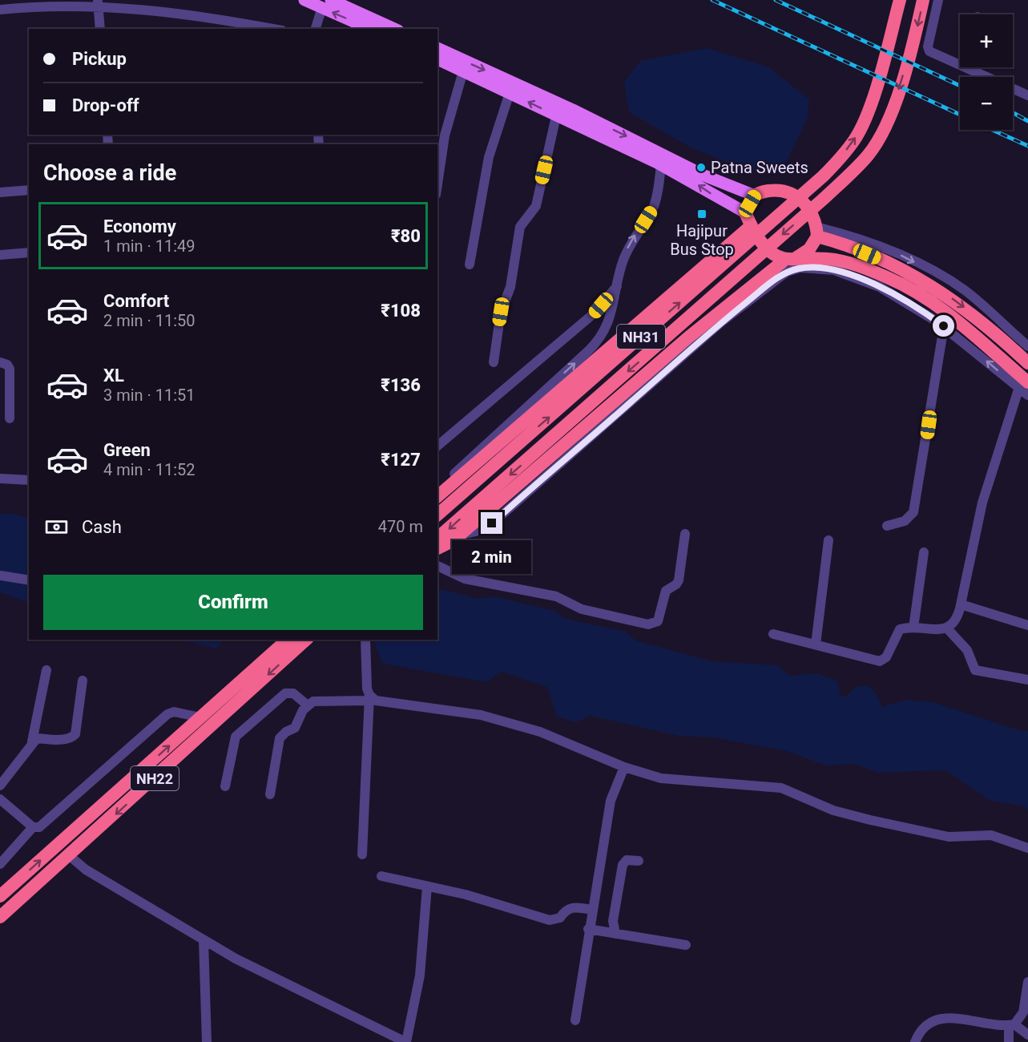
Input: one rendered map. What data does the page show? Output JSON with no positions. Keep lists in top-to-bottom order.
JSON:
{
  "streets": {
    "highway": ["NH31", "NH22"]
  },
  "places": {
    "other": ["Patna Sweets"],
    "transit": ["Hajipur Bus Stop"]
  },
  "page": {
    "map_buttons": ["+", "−"],
    "banner": ["Pickup", "Drop-off"],
    "heading": "Choose a ride",
    "list": [
      {
        "name": "Economy",
        "note": "1 min · 11:49",
        "value": "₹80"
      },
      {
        "name": "Comfort",
        "note": "2 min · 11:50",
        "value": "₹108"
      },
      {
        "name": "XL",
        "note": "3 min · 11:51",
        "value": "₹136"
      },
      {
        "name": "Green",
        "note": "4 min · 11:52",
        "value": "₹127"
      }
    ],
    "pay": ["Cash", "470 m"],
    "bubble": "2 min",
    "buttons": "Confirm"
  }
}
